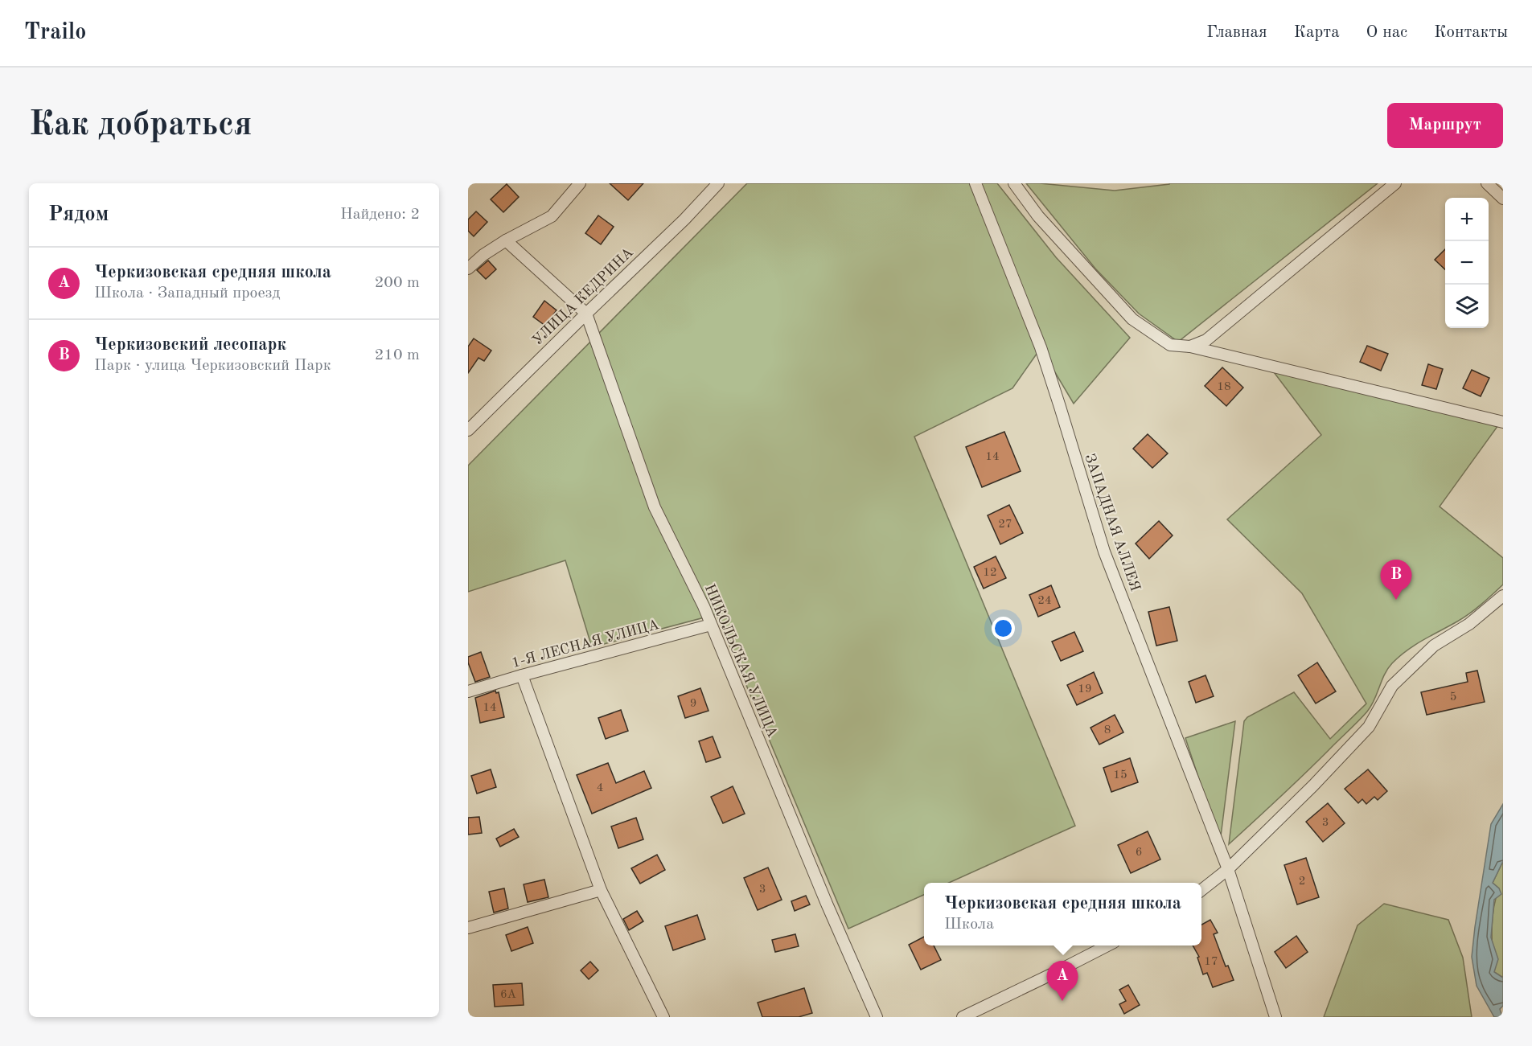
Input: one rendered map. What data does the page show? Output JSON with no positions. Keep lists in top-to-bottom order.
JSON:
{
  "streets": {
    "street": [
      "УЛИЦА КЕДРИНА",
      "ЗАПАДНАЯ АЛЛЕЯ",
      "1-Я ЛЕСНАЯ УЛИЦА",
      "НИКОЛЬСКАЯ УЛИЦА"
    ]
  },
  "crossings": [
    ["УЛИЦА КЕДРИНА", "НИКОЛЬСКАЯ УЛИЦА"],
    ["1-Я ЛЕСНАЯ УЛИЦА", "НИКОЛЬСКАЯ УЛИЦА"]
  ],
  "house_numbers": [
    "18",
    "14",
    "27",
    "12",
    "24",
    "19",
    "5",
    "9",
    "14",
    "8",
    "15",
    "4",
    "3",
    "6",
    "2",
    "3",
    "17",
    "6А"
  ],
  "page": {
    "header": "Trailo",
    "nav": [
      "Главная",
      "Карта",
      "О нас",
      "Контакты"
    ],
    "buttons": "Маршрут",
    "title": "Как добраться",
    "heading": ["Рядом", "Найдено: 2"],
    "map_buttons": ["+", "−"],
    "list": [
      {
        "mark": "A",
        "name": "Черкизовская средняя школа",
        "note": "Школа · Западный проезд",
        "value": "200 m"
      },
      {
        "mark": "B",
        "name": "Черкизовский лесопарк",
        "note": "Парк · улица Черкизовский Парк",
        "value": "210 m"
      }
    ],
    "pins": ["B", "A"],
    "popup": ["Черкизовская средняя школа", "Школа"]
  }
}
